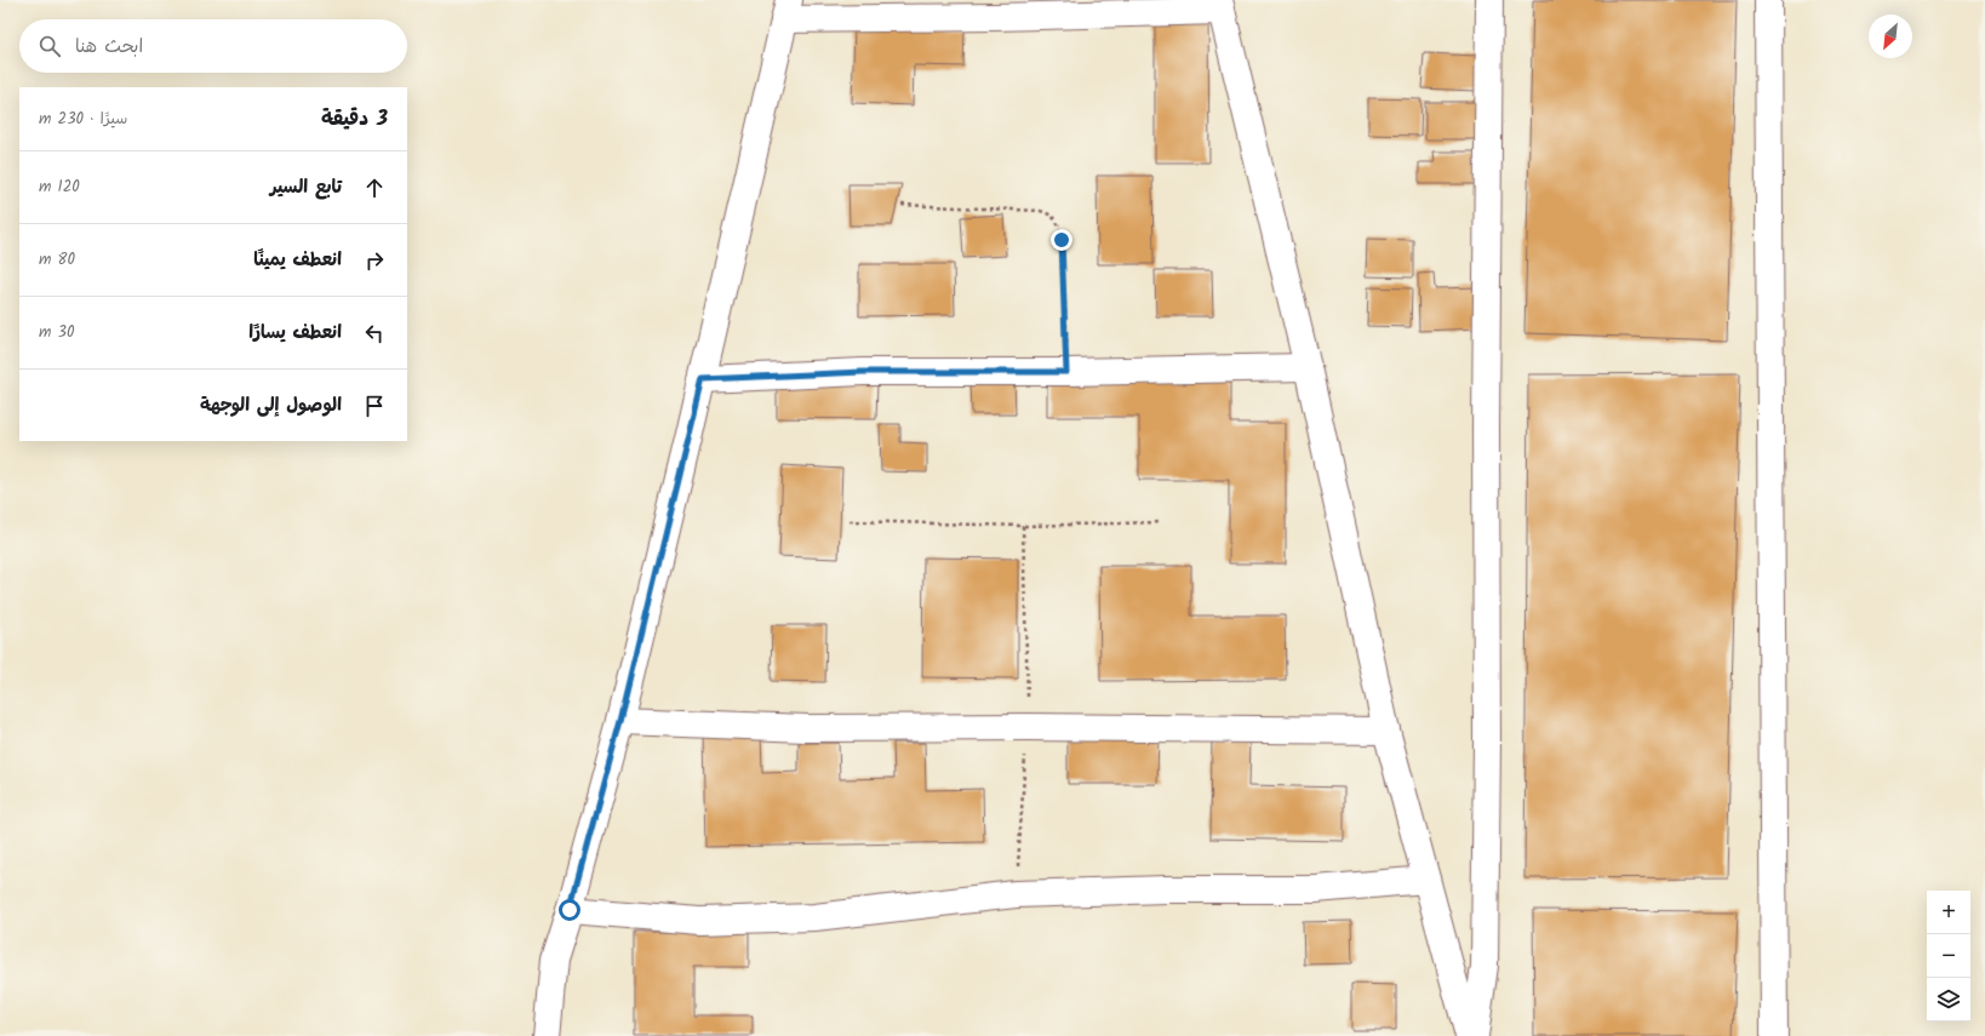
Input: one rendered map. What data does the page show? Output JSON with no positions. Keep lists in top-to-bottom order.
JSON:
{
  "north": "bottom left",
  "page": {
    "search": "ابحث هنا",
    "heading": ["3 دقيقة", "سيرًا · 230 m"],
    "list": [
      ["تابع السير", "120 m"],
      ["انعطف يمينًا", "80 m"],
      ["انعطف يسارًا", "30 m"],
      "الوصول إلى الوجهة"
    ],
    "map_buttons": ["+", "−"]
  }
}
